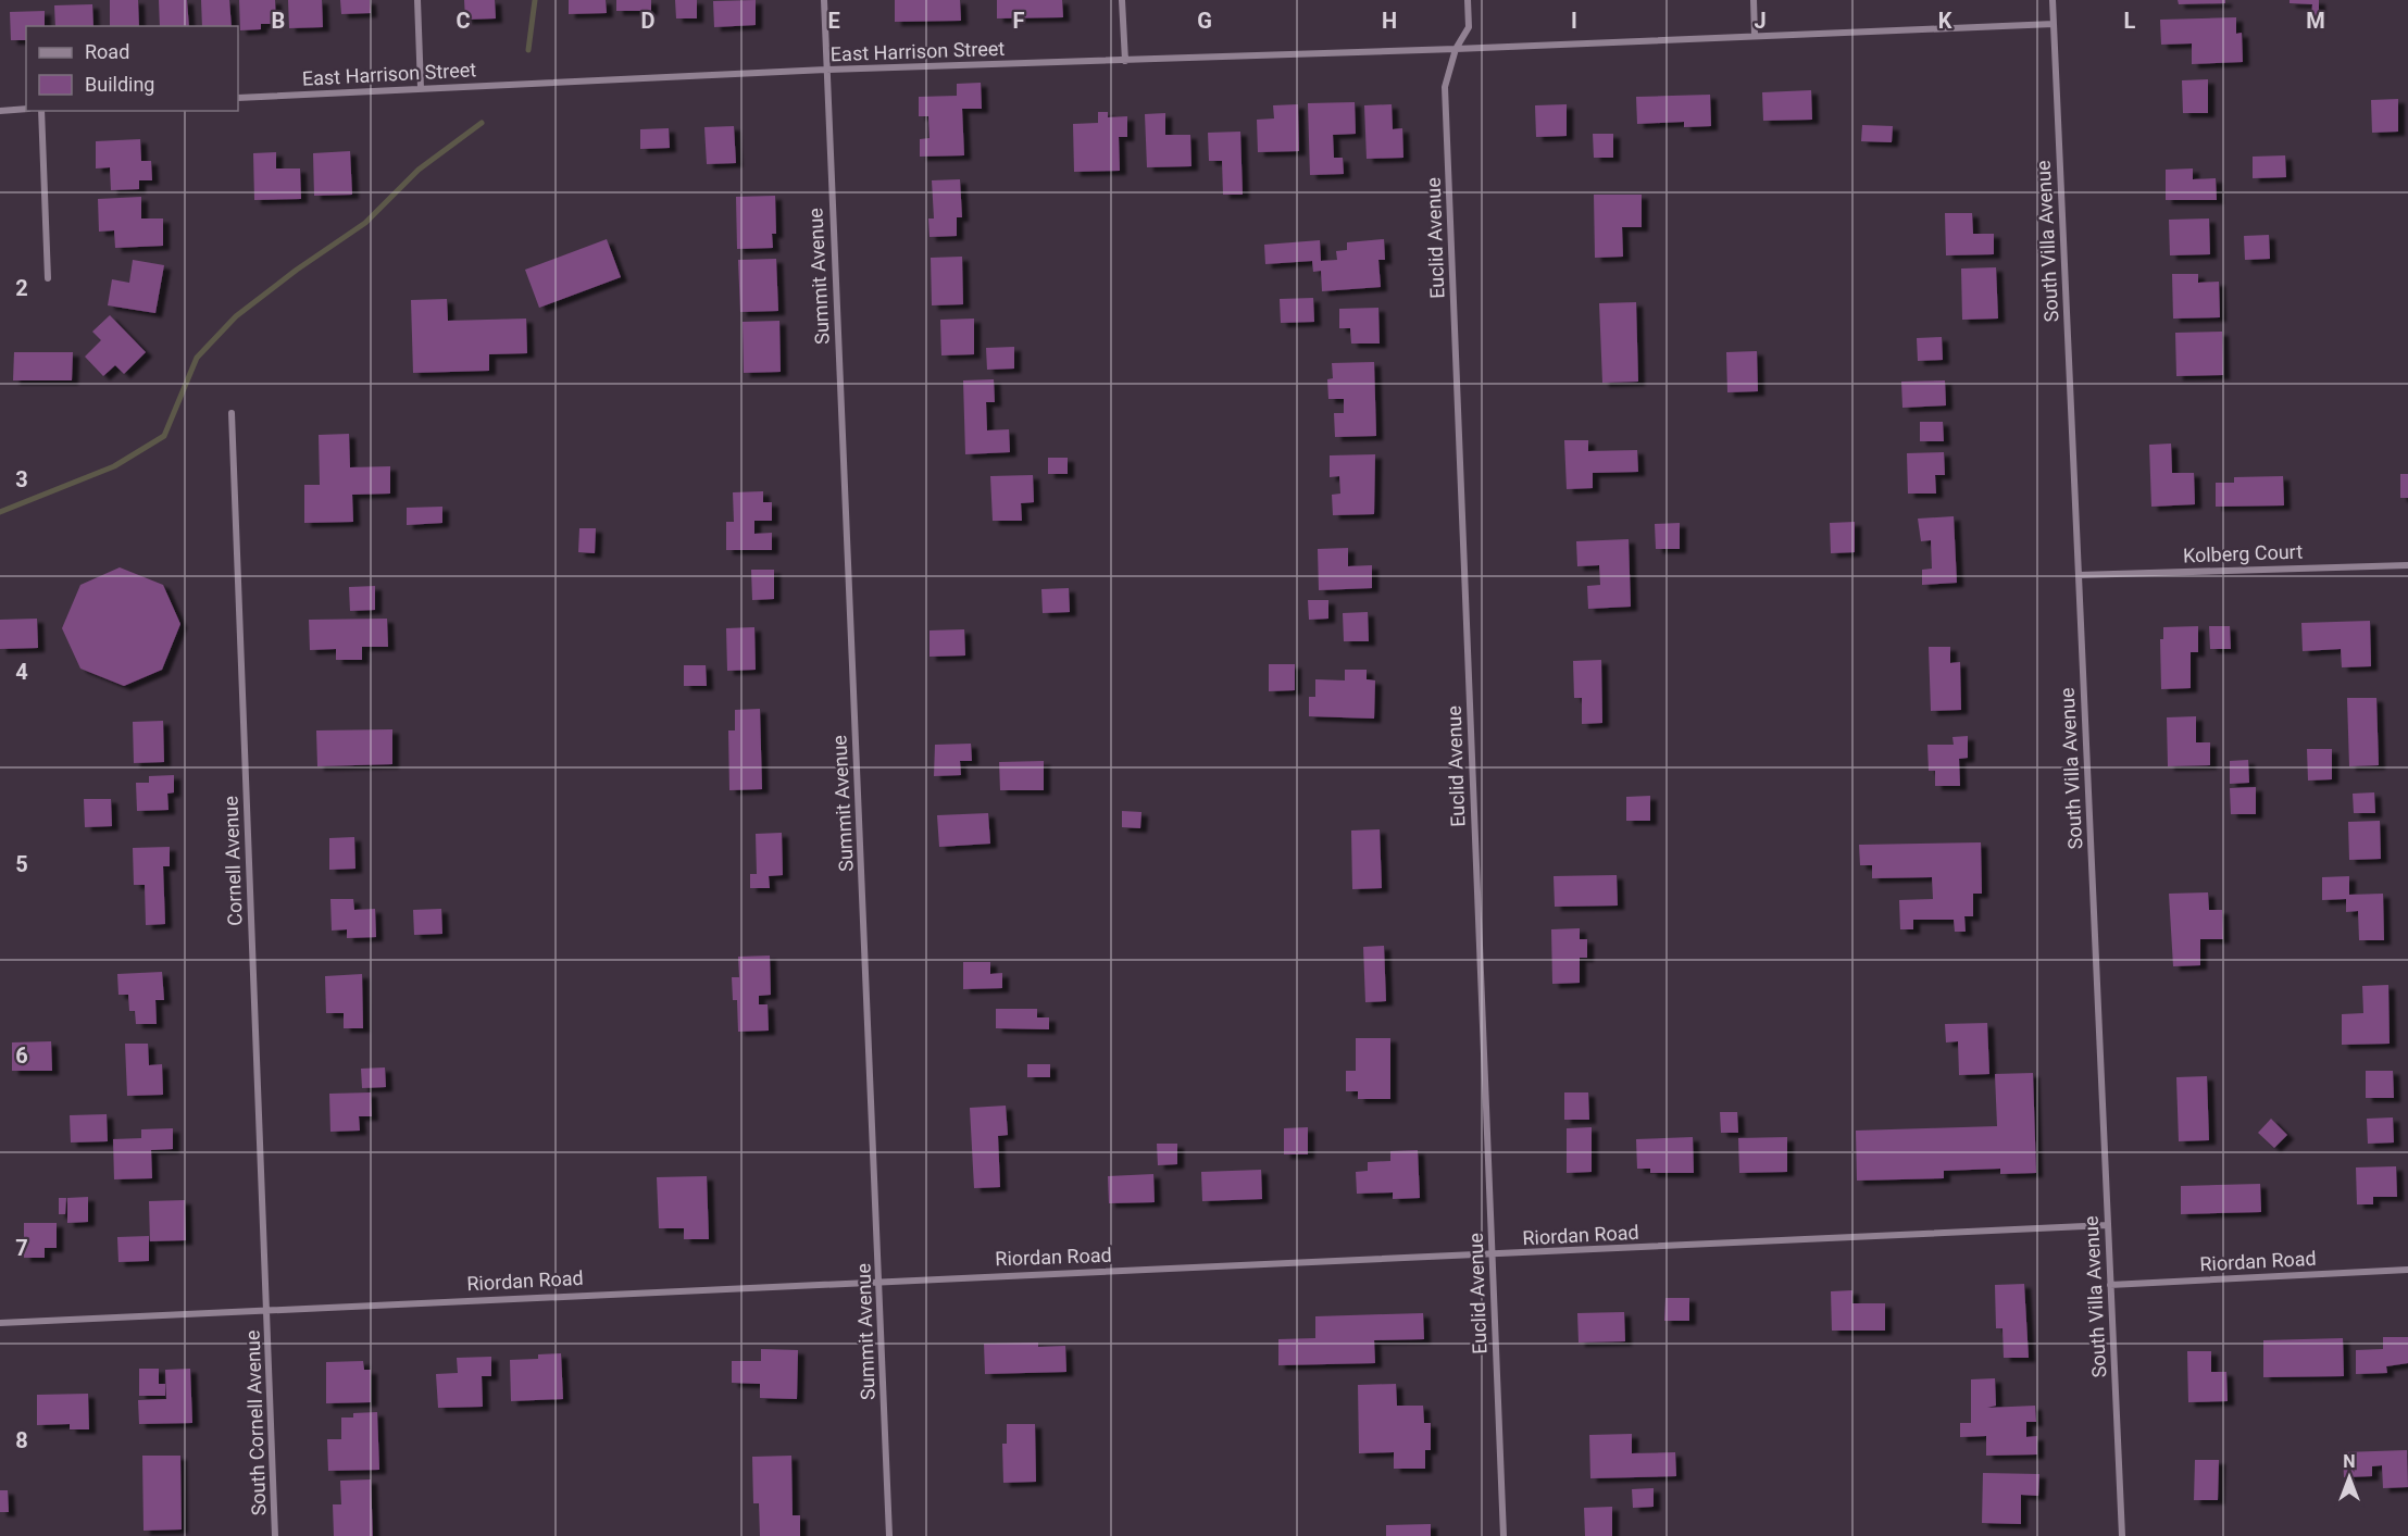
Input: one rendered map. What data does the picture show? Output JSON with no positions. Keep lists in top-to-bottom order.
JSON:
{
  "streets": {
    "street": [
      "East Harrison Street",
      "Euclid Avenue",
      "South Villa Avenue",
      "Summit Avenue",
      "Kolberg Court",
      "Cornell Avenue",
      "Riordan Road",
      "South Cornell Avenue"
    ]
  },
  "crossings": [
    ["East Harrison Street", "Euclid Avenue"],
    ["East Harrison Street", "South Villa Avenue"],
    ["East Harrison Street", "Summit Avenue"],
    ["Euclid Avenue", "Riordan Road"],
    ["South Villa Avenue", "Kolberg Court"],
    ["South Villa Avenue", "Riordan Road"],
    ["Summit Avenue", "Riordan Road"],
    ["Cornell Avenue", "Riordan Road"],
    ["Cornell Avenue", "South Cornell Avenue"],
    ["Riordan Road", "South Cornell Avenue"]
  ],
  "legend": ["Road", "Building"],
  "north": "top",
  "grid": {
    "columns": [
      "B",
      "C",
      "D",
      "E",
      "F",
      "G",
      "H",
      "I",
      "J",
      "K",
      "L",
      "M"
    ],
    "rows": [
      "2",
      "3",
      "4",
      "5",
      "6",
      "7",
      "8"
    ]
  }
}
